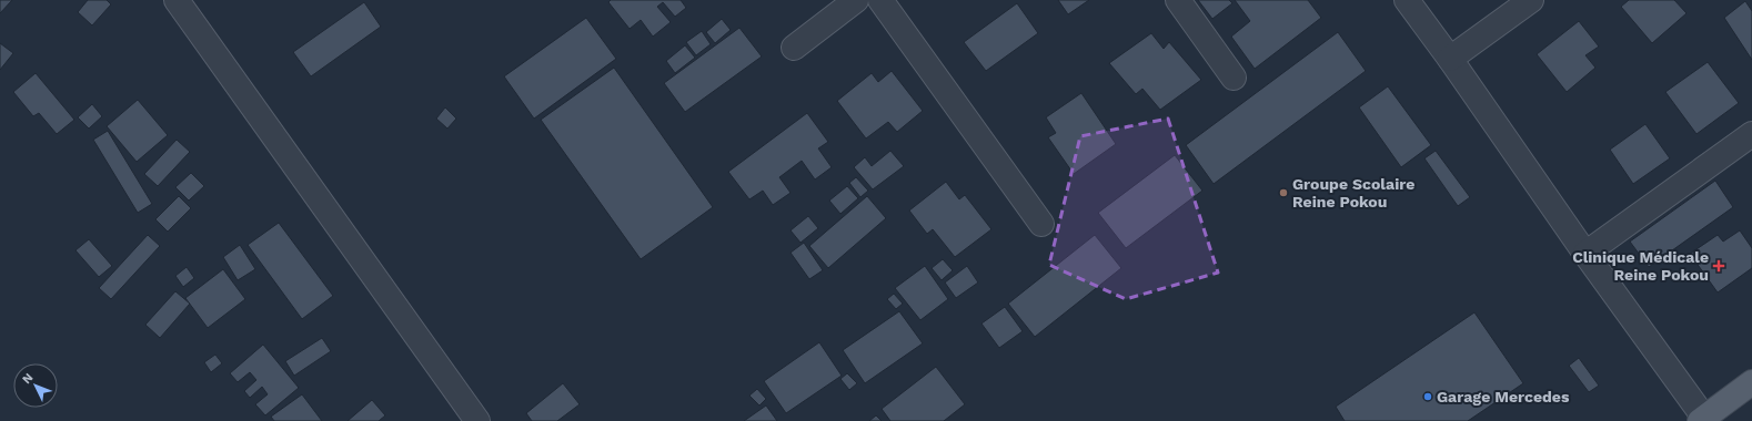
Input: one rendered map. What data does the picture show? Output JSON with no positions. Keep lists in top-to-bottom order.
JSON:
{
  "places": {
    "other": ["Groupe Scolaire Reine Pokou", "Garage Mercedes"],
    "health": ["Clinique Médicale Reine Pokou"]
  },
  "north": "top left"
}
